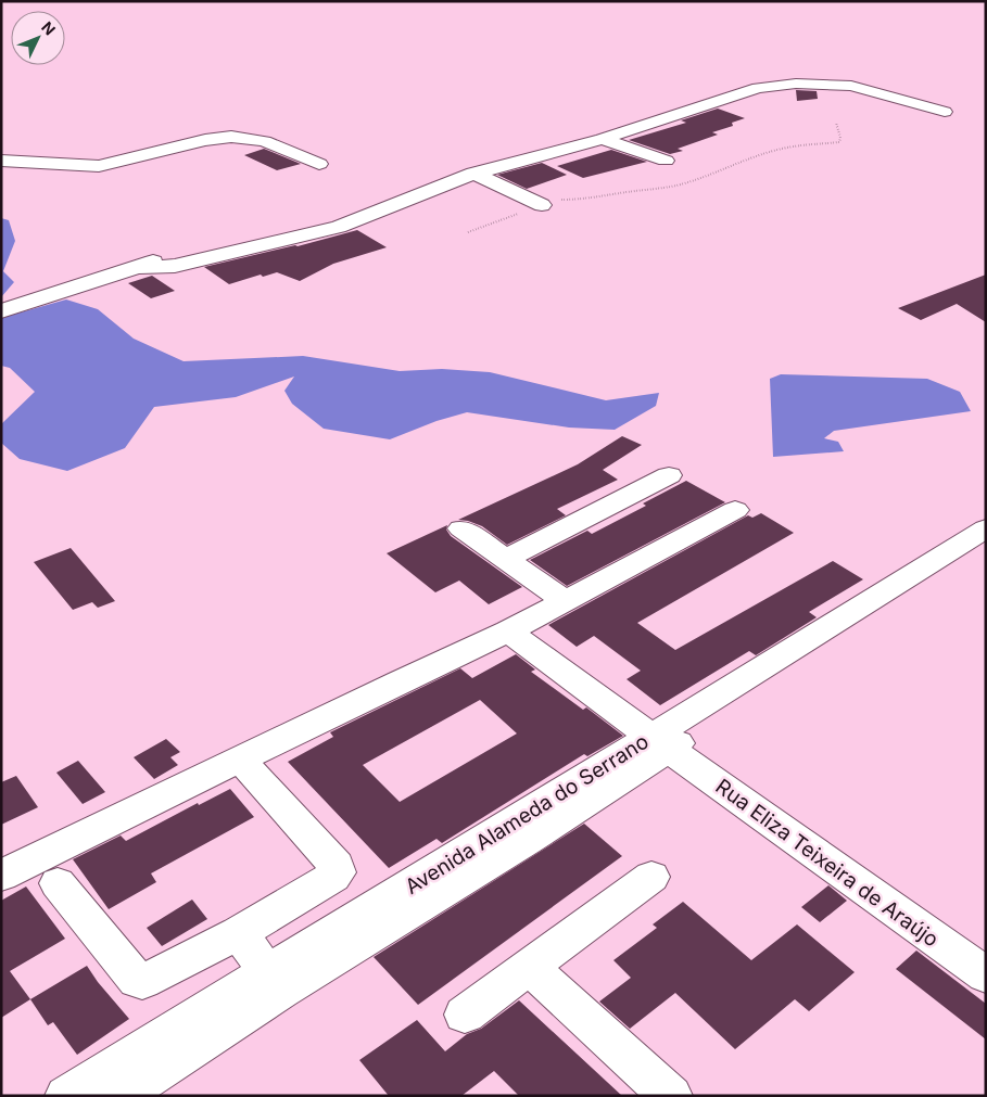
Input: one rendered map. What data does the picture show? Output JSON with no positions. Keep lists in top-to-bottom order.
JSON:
{
  "streets": {
    "street": ["Avenida Alameda do Serrano", "Rua Eliza Teixeira de Araújo"]
  },
  "crossings": [
    ["Avenida Alameda do Serrano", "Rua Eliza Teixeira de Araújo"]
  ],
  "north": "top right"
}
